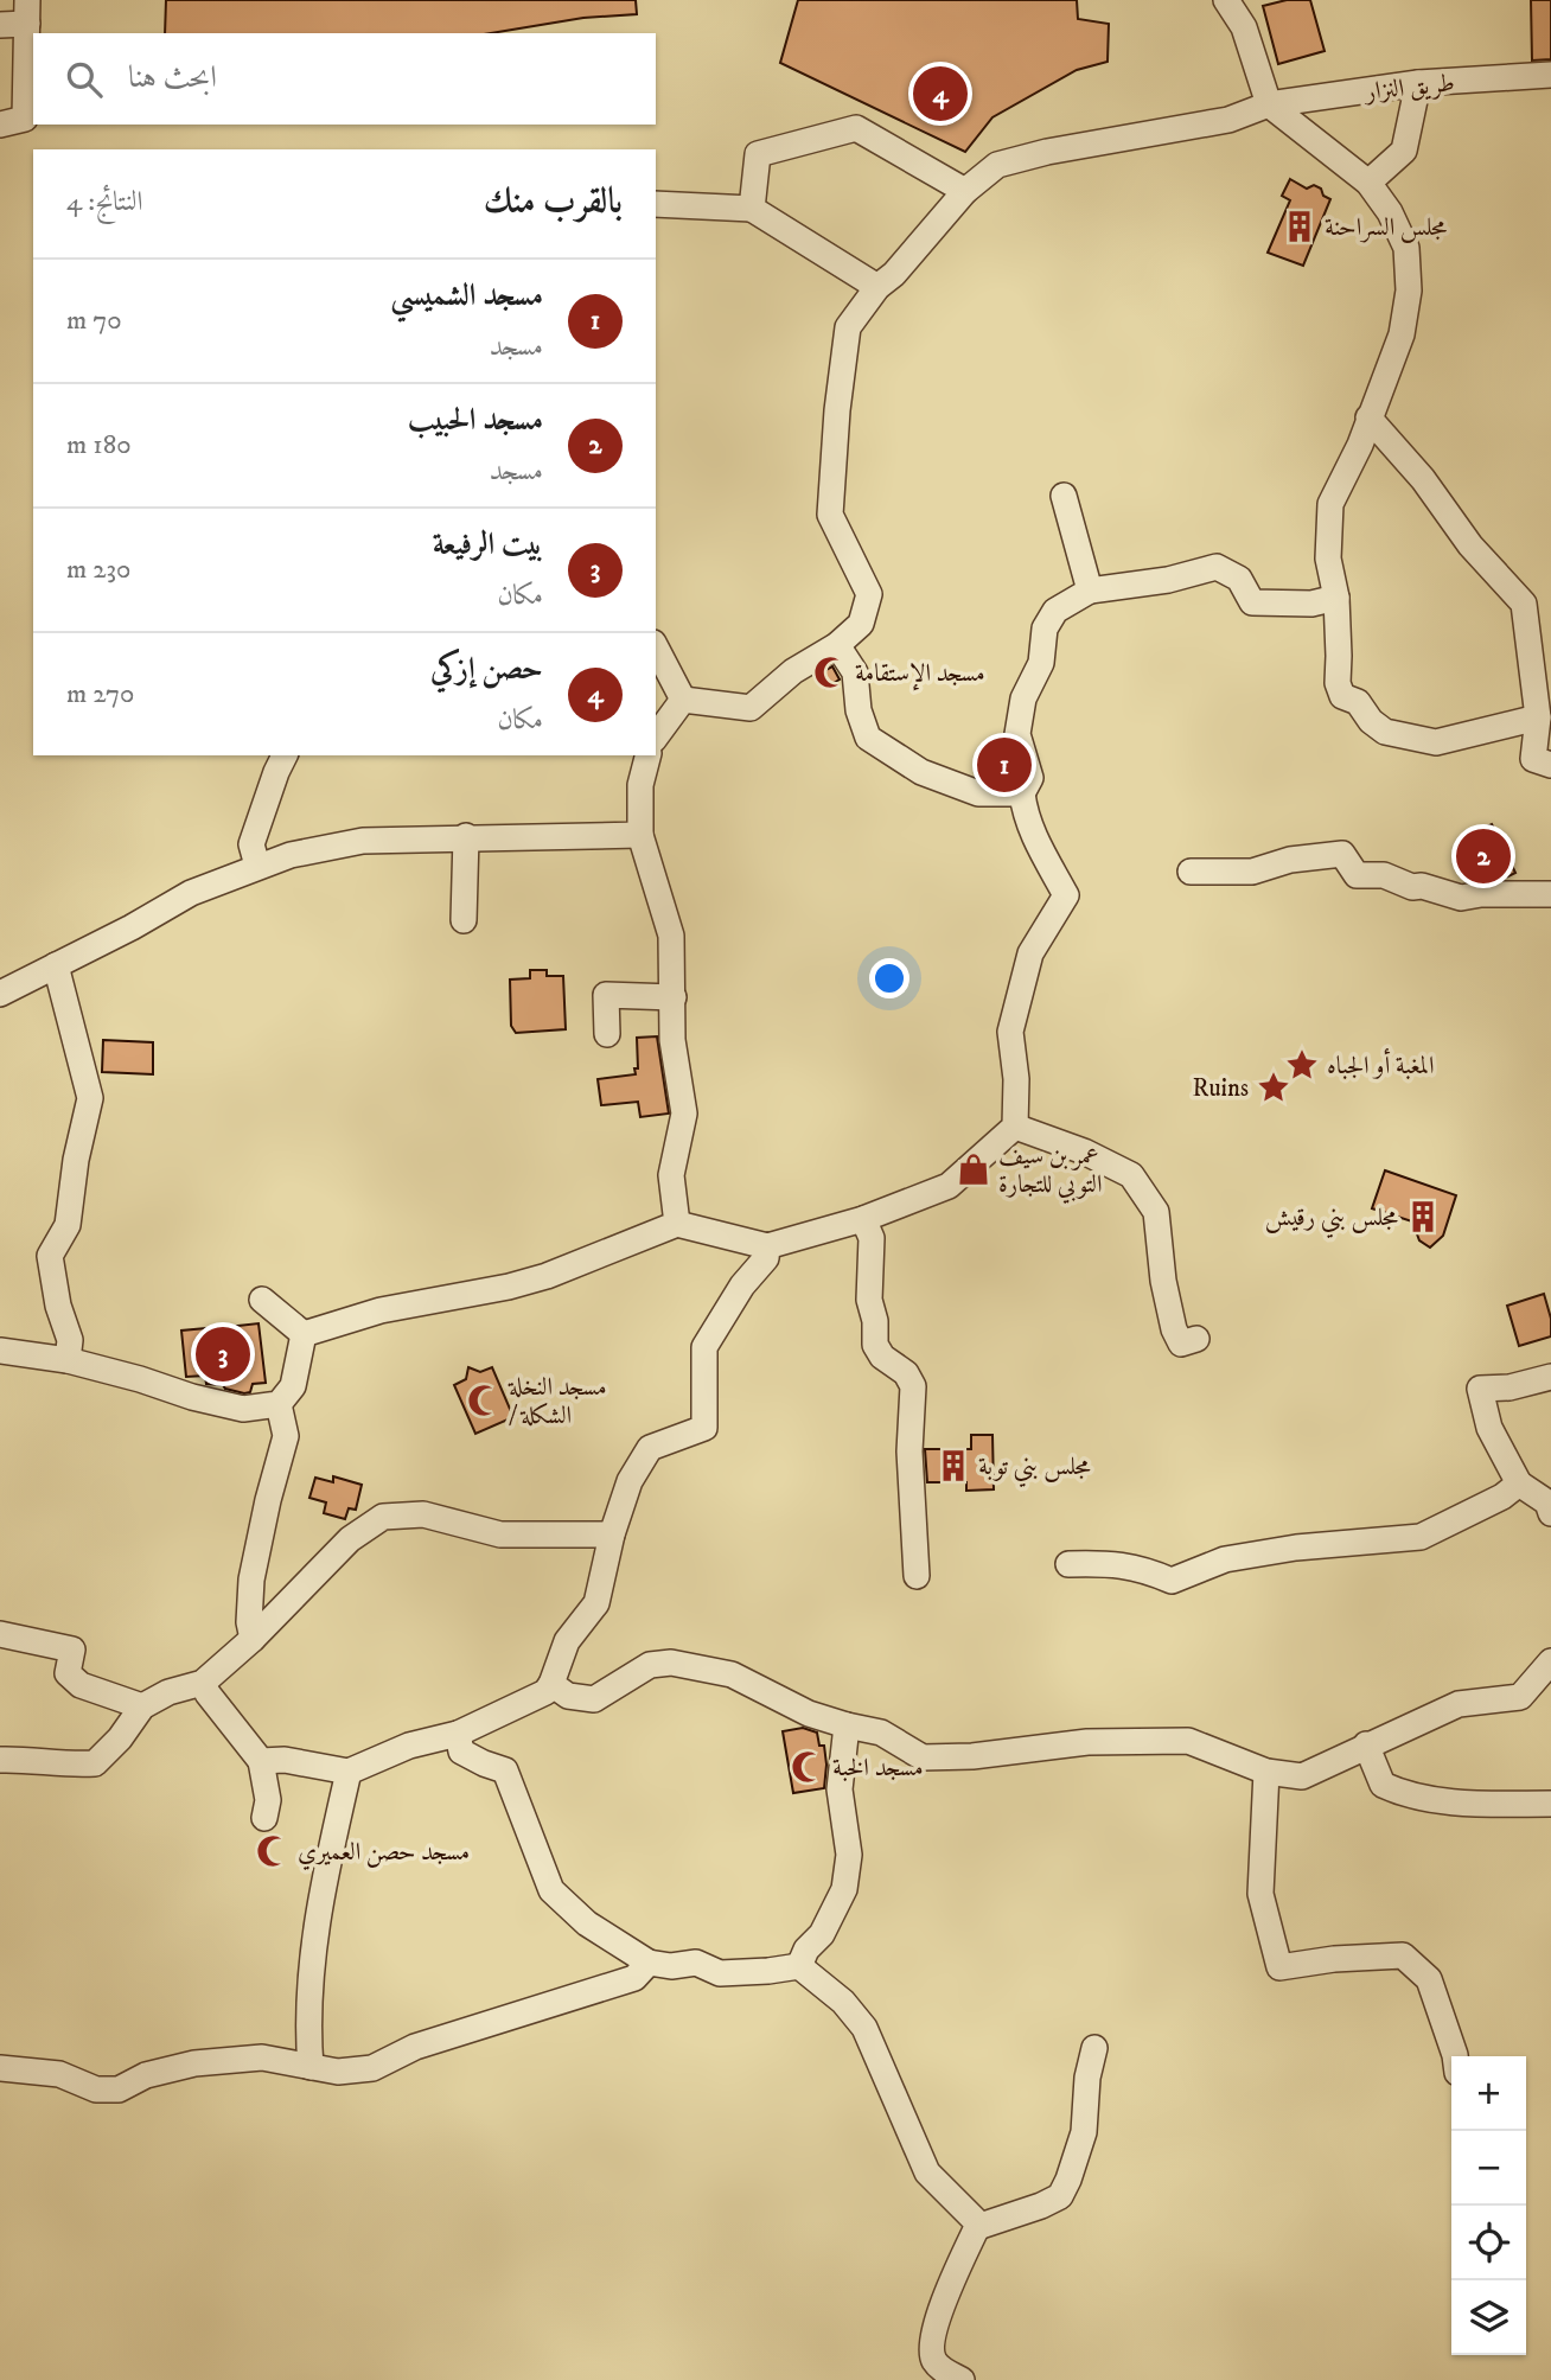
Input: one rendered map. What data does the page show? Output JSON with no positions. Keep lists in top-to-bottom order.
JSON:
{
  "streets": {
    "street": ["طريق النزار"]
  },
  "places": {
    "building": ["مجلس السراحنة", "مجلس بني رقيش", "مجلس بني توبة"],
    "mosque": [
      "مسجد الإستقامة",
      "مسجد النخلة / الشكلة",
      "مسجد الخبة",
      "مسجد حصن العميري"
    ],
    "place": ["المغبة أو الجباه", "Ruins"],
    "shop": ["عمر بن سيف التوبي للتجارة"]
  },
  "page": {
    "search": "ابحث هنا",
    "pins": [
      "4",
      "1",
      "2",
      "3"
    ],
    "heading": ["بالقرب منك", "النتائج: 4"],
    "list": [
      {
        "mark": "1",
        "name": "مسجد الشميسي",
        "note": "مسجد",
        "value": "70 m"
      },
      {
        "mark": "2",
        "name": "مسجد الحبيب",
        "note": "مسجد",
        "value": "180 m"
      },
      {
        "mark": "3",
        "name": "بيت الرفيعة",
        "note": "مكان",
        "value": "230 m"
      },
      {
        "mark": "4",
        "name": "حصن إزكي",
        "note": "مكان",
        "value": "270 m"
      }
    ],
    "map_buttons": ["+", "−"]
  }
}
